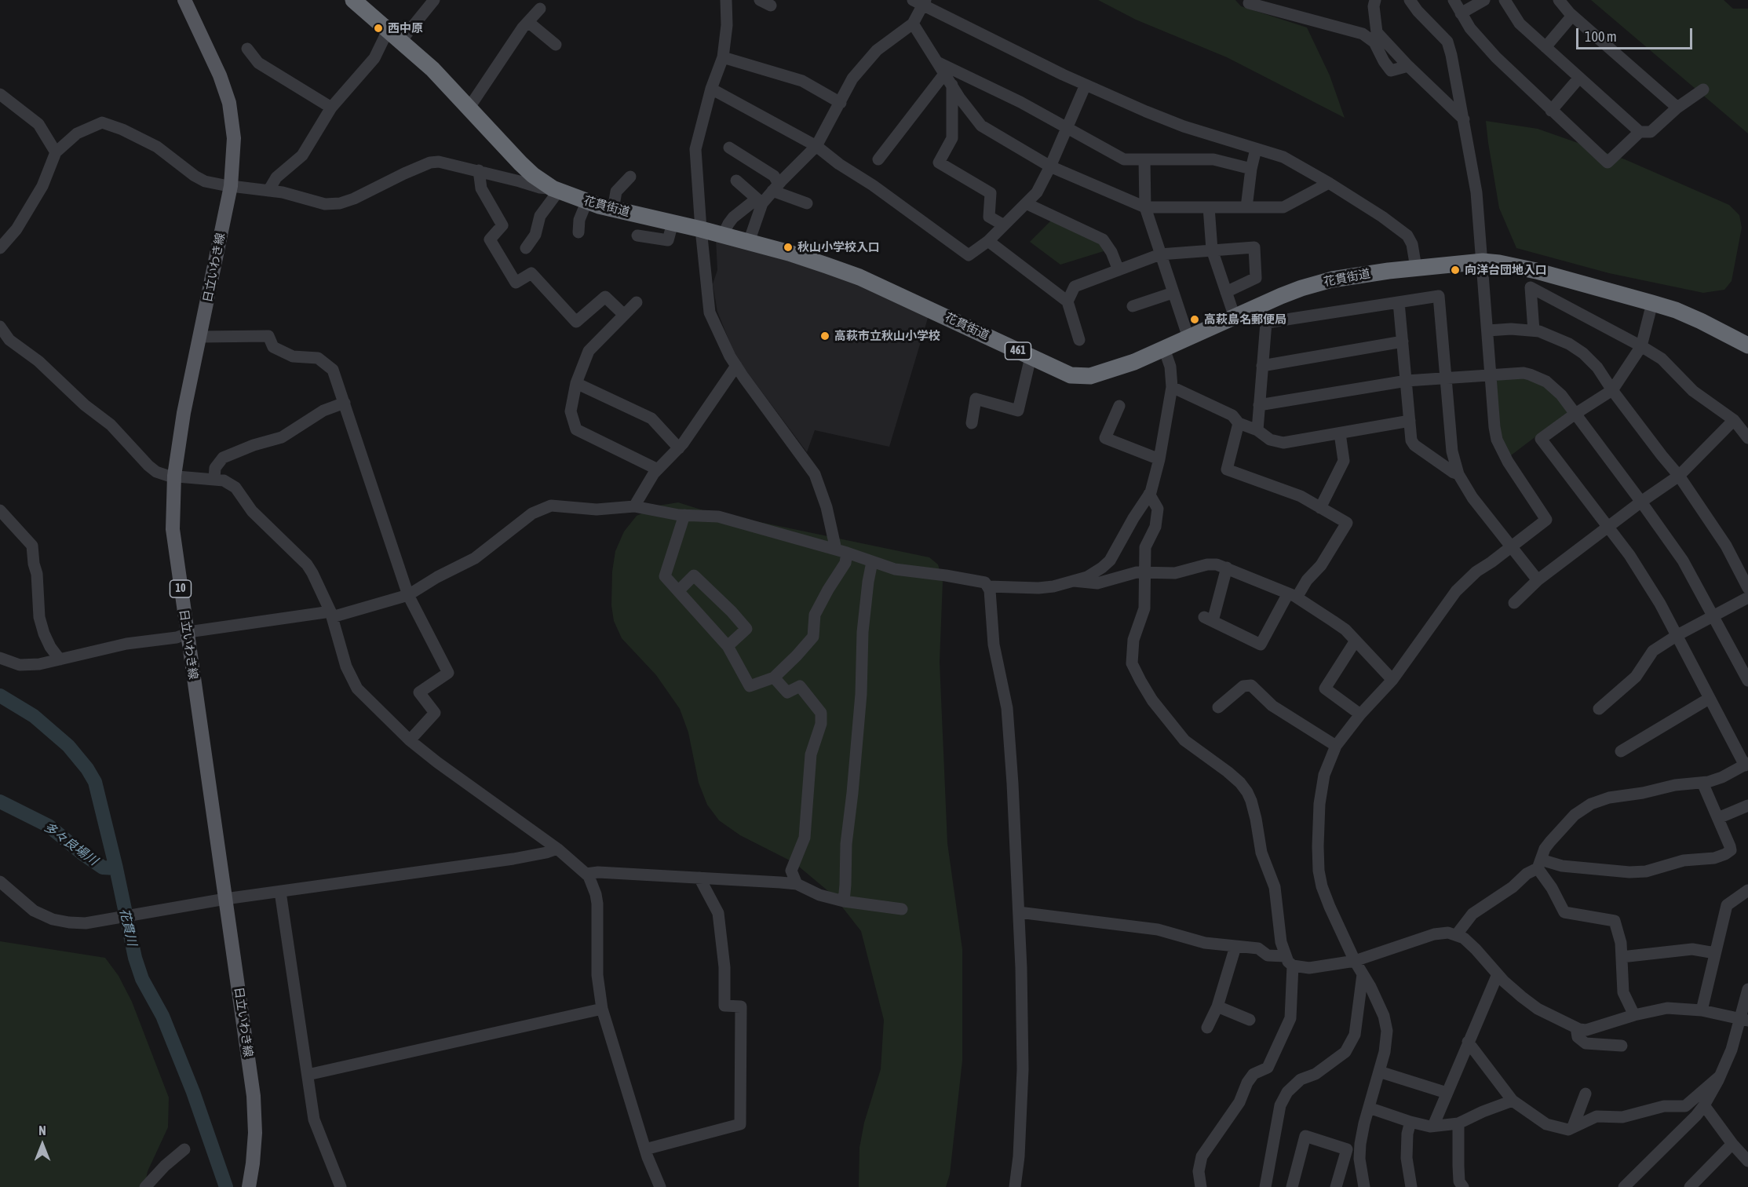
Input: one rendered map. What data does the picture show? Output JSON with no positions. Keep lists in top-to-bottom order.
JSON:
{
  "streets": {
    "highway": ["花貫街道", "461"],
    "main road": ["日立いわき線", "10"]
  },
  "water": ["多々良場川", "花貫川"],
  "places": [
    "西中原",
    "秋山小学校入口",
    "向洋台団地入口",
    "高萩島名郵便局",
    "高萩市立秋山小学校"
  ],
  "scale_bar": "100 m",
  "north": "top"
}
